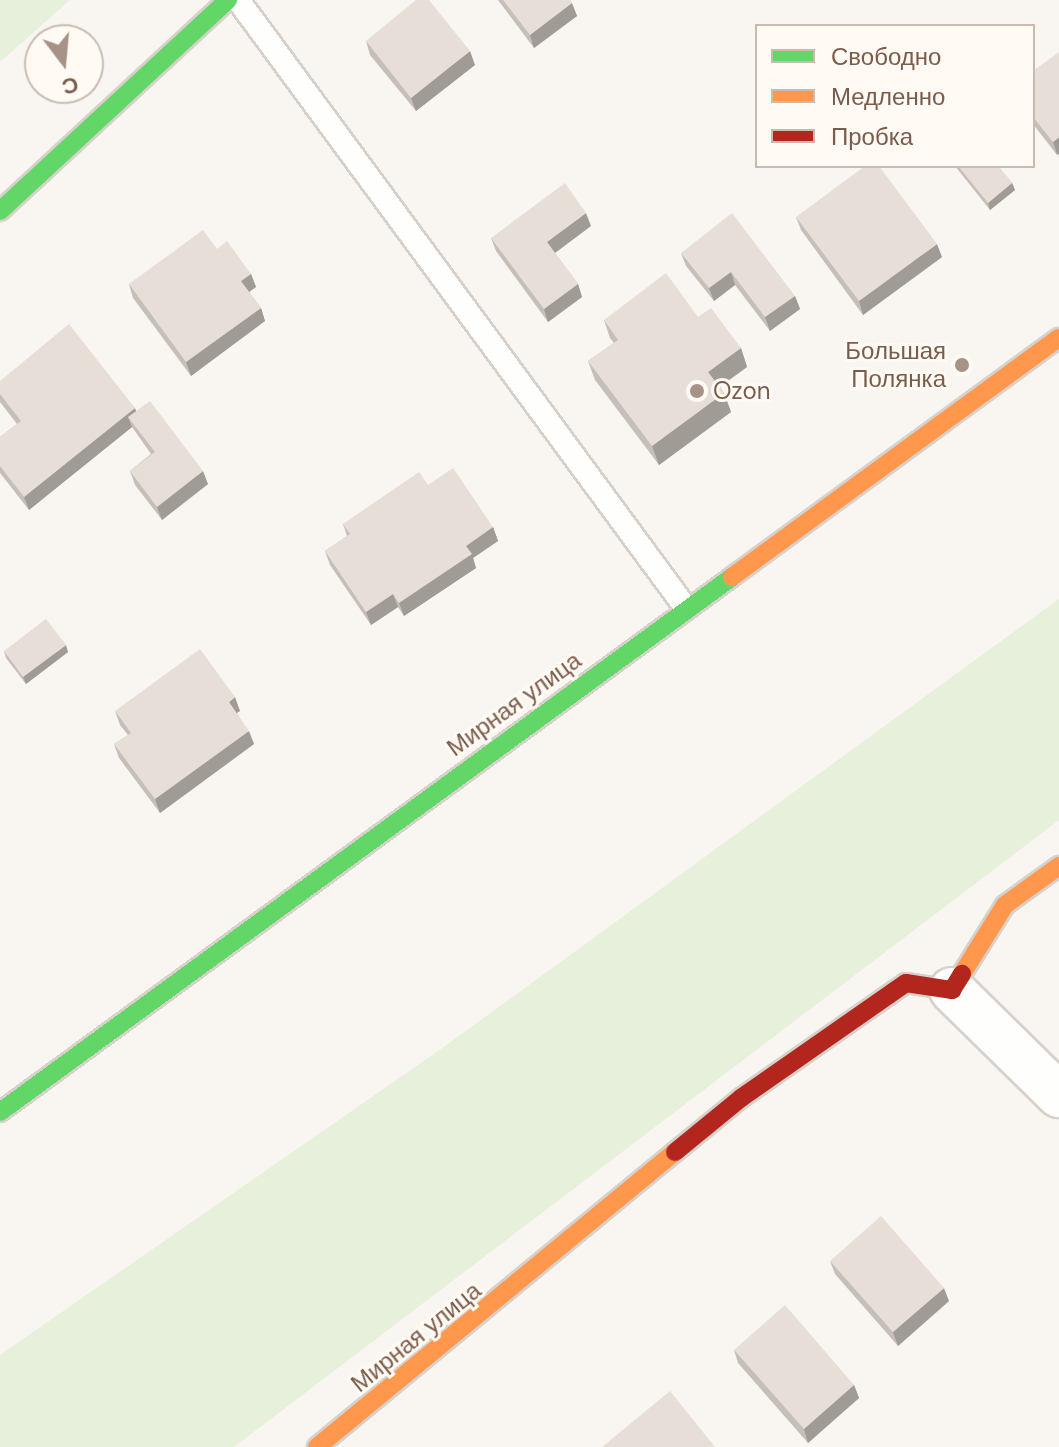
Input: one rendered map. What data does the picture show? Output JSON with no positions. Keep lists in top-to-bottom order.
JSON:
{
  "streets": {
    "street": ["Мирная улица"]
  },
  "places": ["Большая Полянка", "Ozon"],
  "legend": ["Свободно", "Медленно", "Пробка"],
  "north": "bottom"
}
